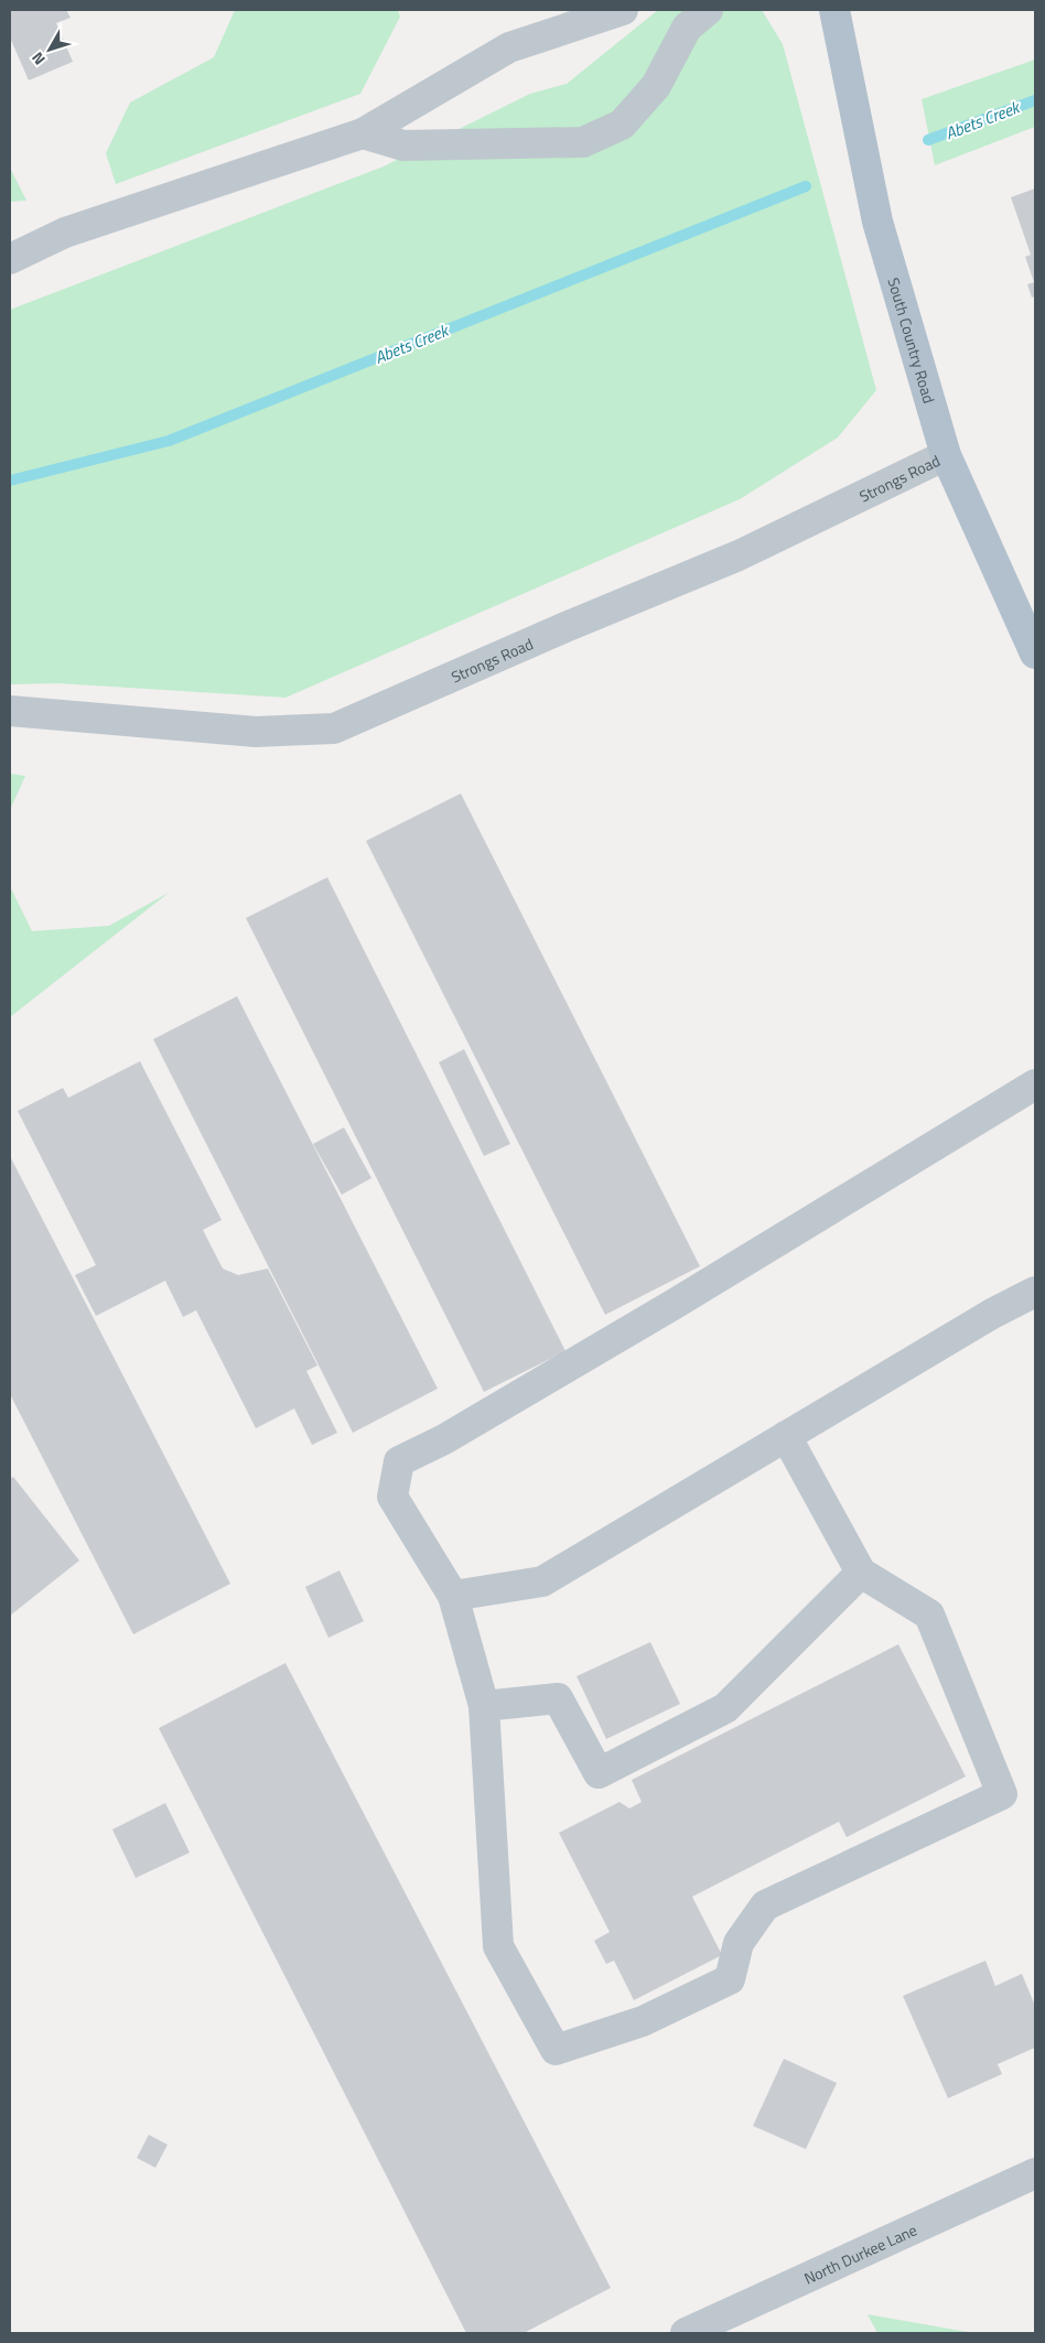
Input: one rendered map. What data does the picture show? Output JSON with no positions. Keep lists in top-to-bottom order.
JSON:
{
  "streets": {
    "main road": ["South Country Road"],
    "street": ["Strongs Road", "North Durkee Lane"]
  },
  "crossings": [
    ["South Country Road", "Strongs Road"]
  ],
  "water": ["Abets Creek"],
  "north": "bottom left"
}
